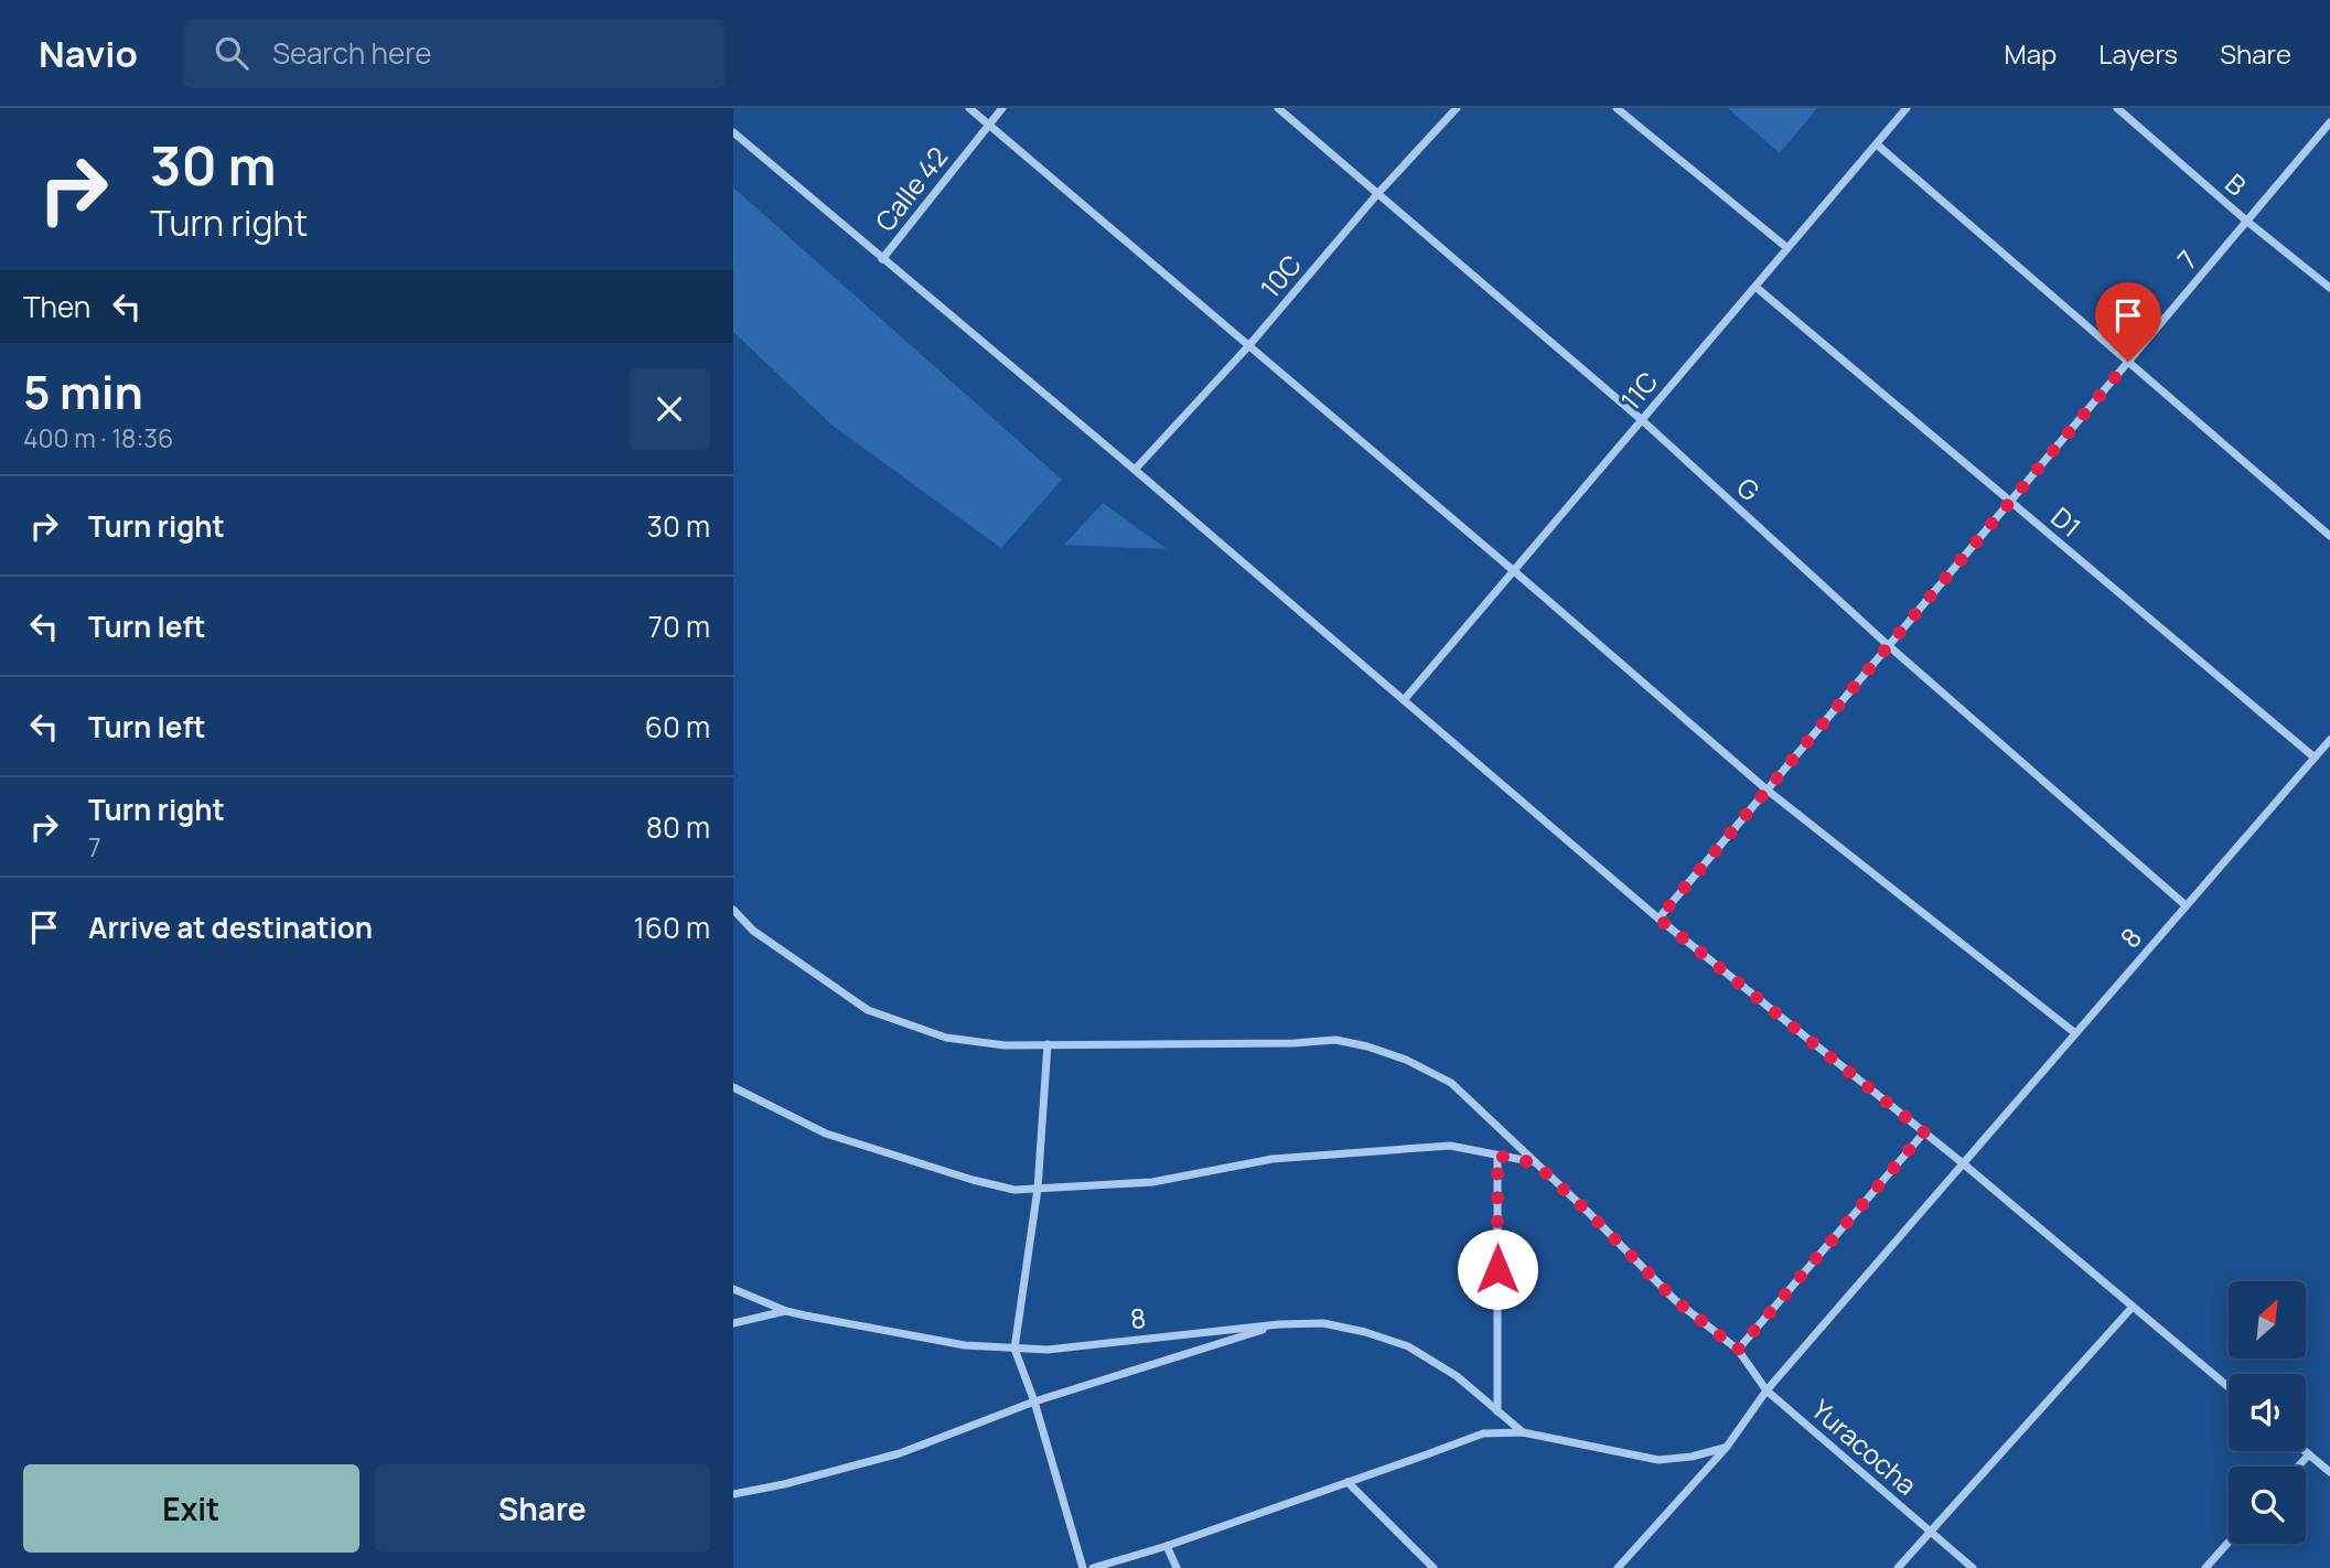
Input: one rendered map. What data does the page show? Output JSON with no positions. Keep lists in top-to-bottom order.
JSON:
{
  "streets": {
    "street": [
      "B",
      "Calle 42",
      "7",
      "10C",
      "11C",
      "G",
      "D1",
      "8",
      "Yuracocha"
    ]
  },
  "crossings": [
    ["B", "7"],
    ["7", "G"],
    ["7", "D1"],
    ["10C", "G"],
    ["11C", "G"],
    ["11C", "D1"],
    ["G", "8"],
    ["D1", "8"],
    ["8", "Yuracocha"]
  ],
  "north": "top right",
  "page": {
    "header": "Navio",
    "search": "Search here",
    "nav": ["Map", "Layers", "Share"],
    "turn": ["30 m", "Turn right"],
    "then": "Then",
    "heading": ["5 min", "400 m · 18:36"],
    "list": [
      {
        "name": "Turn right",
        "value": "30 m"
      },
      {
        "name": "Turn left",
        "value": "70 m"
      },
      {
        "name": "Turn left",
        "value": "60 m"
      },
      {
        "name": "Turn right",
        "note": "7",
        "value": "80 m"
      },
      {
        "name": "Arrive at destination",
        "value": "160 m"
      }
    ],
    "buttons": ["Exit", "Share"]
  }
}
